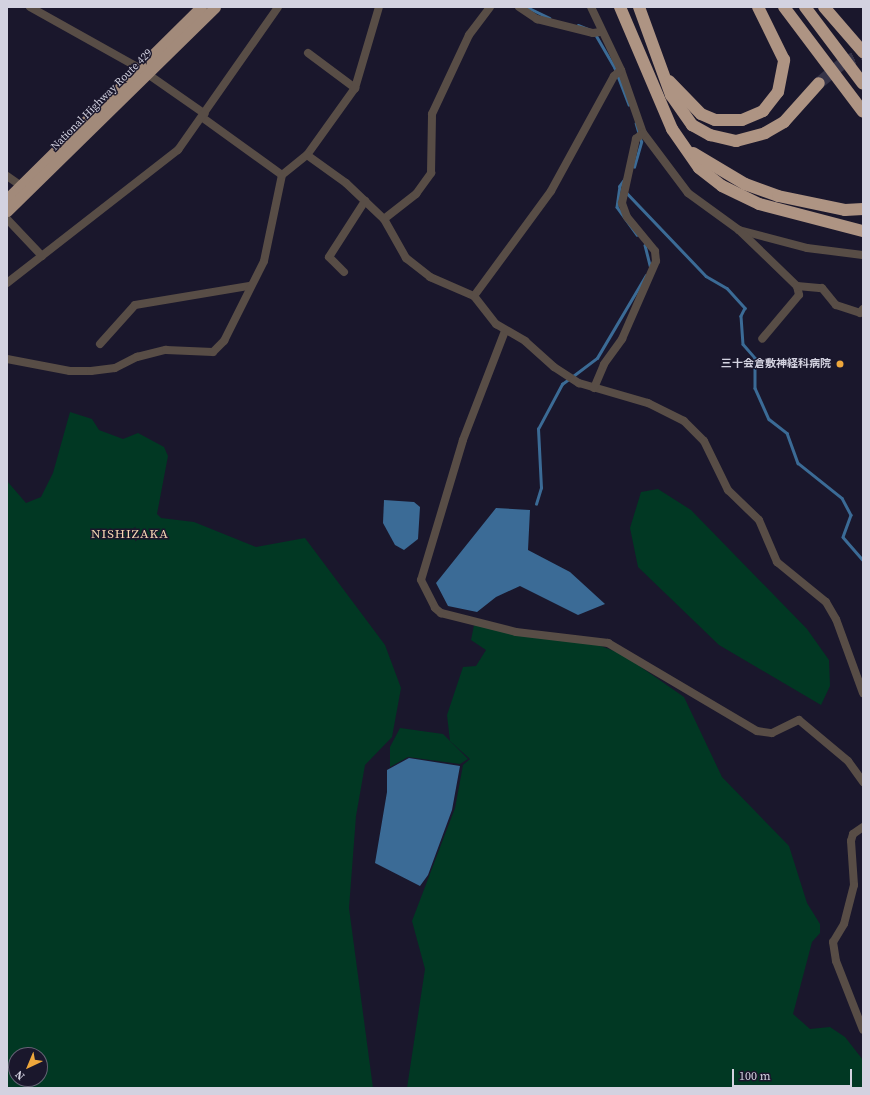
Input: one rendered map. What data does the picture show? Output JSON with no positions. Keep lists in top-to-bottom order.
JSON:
{
  "streets": {
    "highway": ["National Highway Route 429"]
  },
  "districts": ["NISHIZAKA"],
  "places": ["三十会倉敷神経科病院"],
  "scale_bar": "100 m",
  "north": "bottom left"
}
